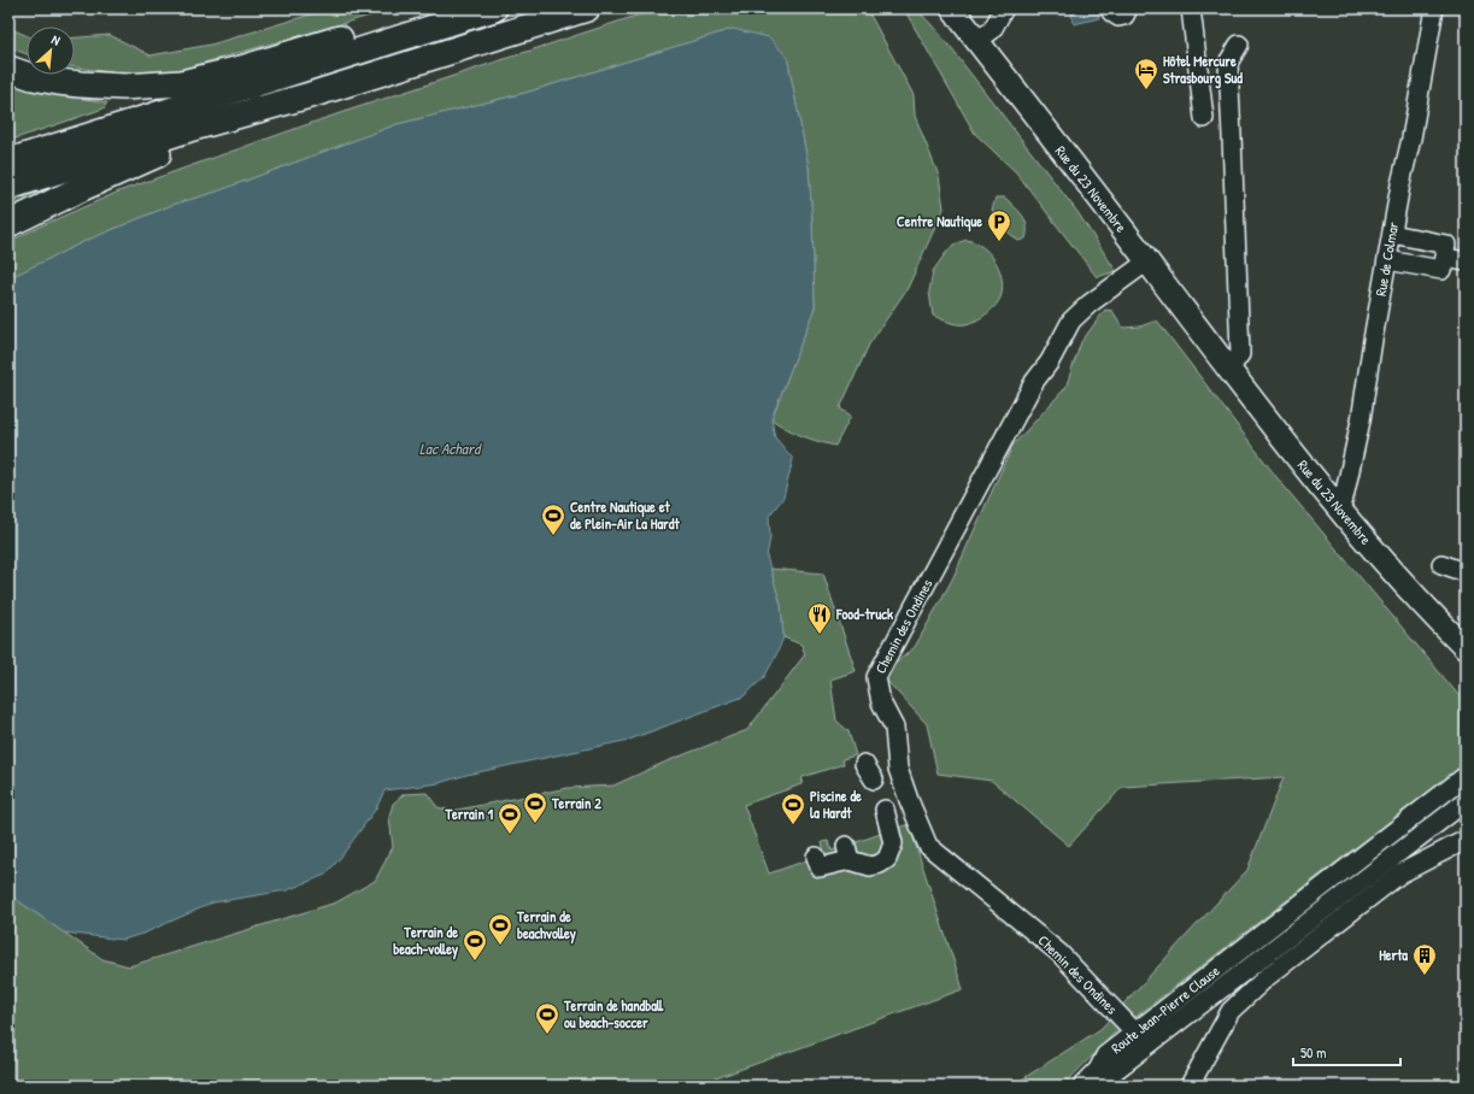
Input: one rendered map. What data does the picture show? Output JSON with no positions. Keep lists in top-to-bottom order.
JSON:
{
  "streets": {
    "main road": ["Rue du 23 Novembre"],
    "street": ["Rue de Colmar", "Chemin des Ondines", "Route Jean-Pierre Clause"]
  },
  "crossings": [
    ["Rue du 23 Novembre", "Rue de Colmar"],
    ["Rue du 23 Novembre", "Chemin des Ondines"],
    ["Chemin des Ondines", "Route Jean-Pierre Clause"]
  ],
  "water": ["Lac Achard"],
  "places": {
    "hotel": ["Hôtel Mercure Strasbourg Sud"],
    "parking": ["Centre Nautique"],
    "sports": [
      "Centre Nautique et de Plein-Air La Hardt",
      "Terrain 2",
      "Piscine de la Hardt",
      "Terrain 1",
      "Terrain de beachvolley",
      "Terrain de beach-volley",
      "Terrain de handball ou beach-soccer"
    ],
    "restaurant": ["Food-truck"],
    "building": ["Herta"]
  },
  "scale_bar": "50 m",
  "north": "top right"
}
